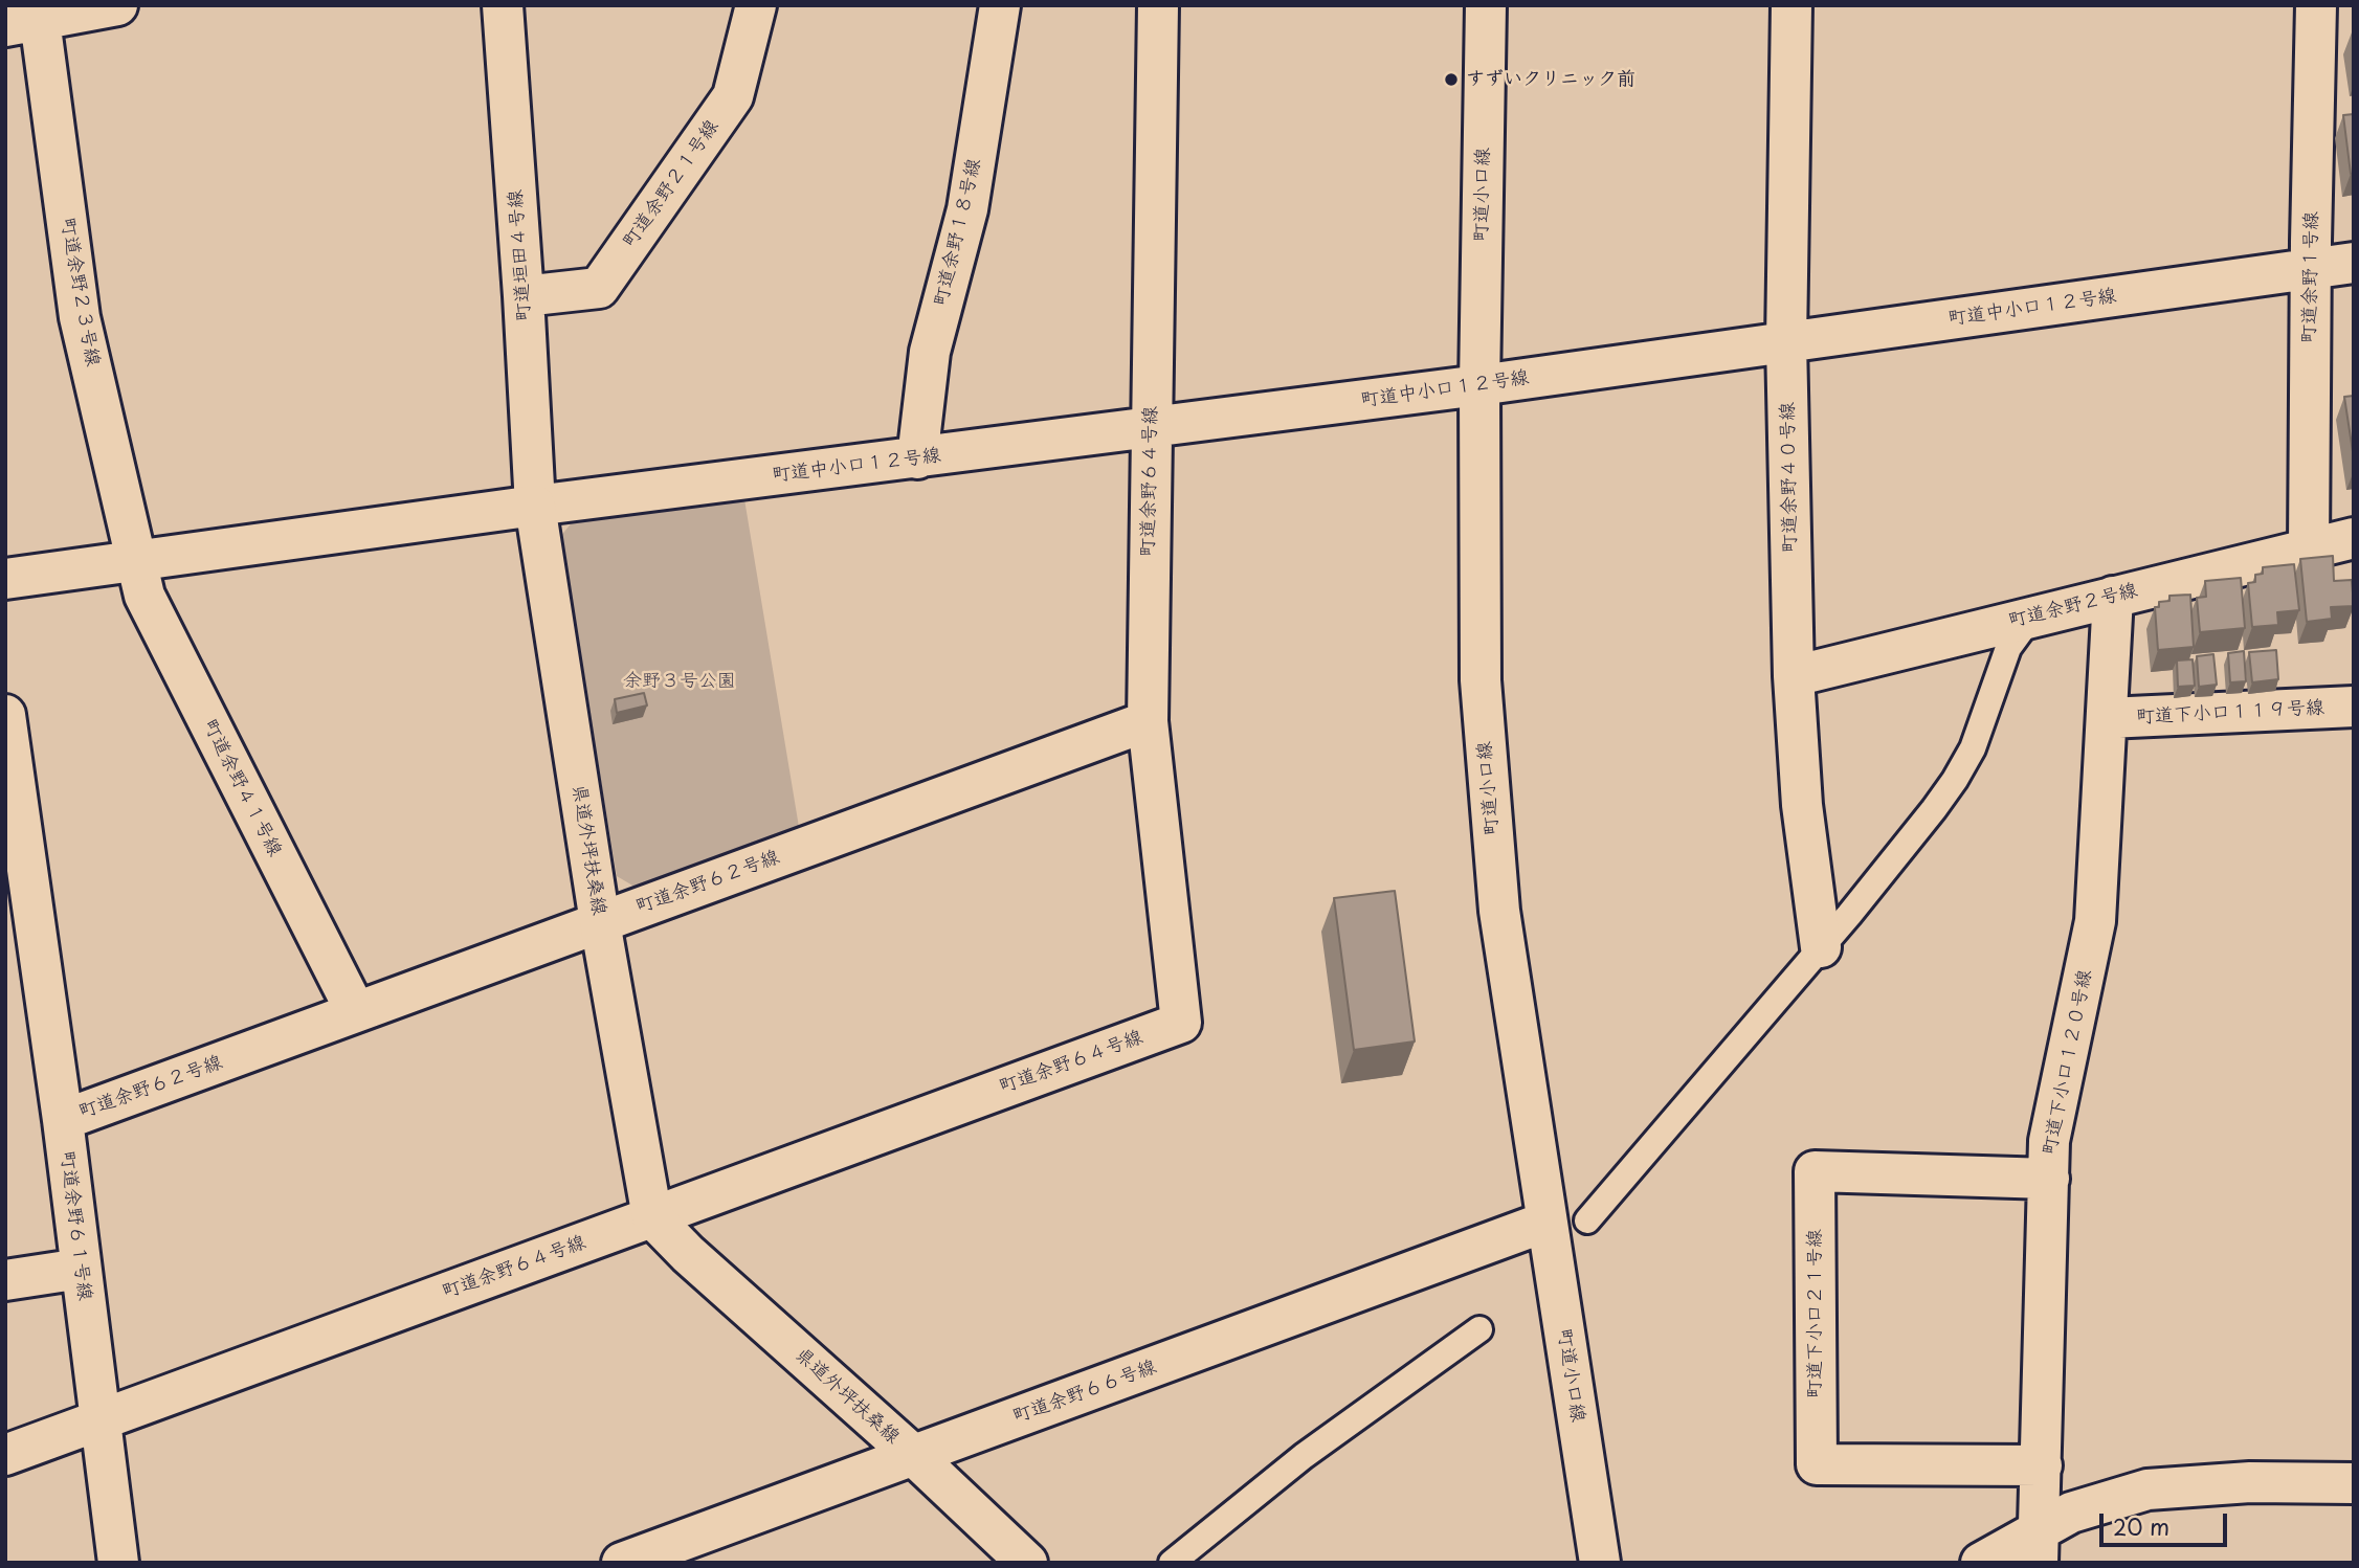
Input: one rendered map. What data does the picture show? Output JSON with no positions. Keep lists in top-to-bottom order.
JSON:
{
  "streets": {
    "street": [
      "町道余野２１号線",
      "町道小口線",
      "町道余野１８号線",
      "町道垣田４号線",
      "町道余野１号線",
      "町道余野２３号線",
      "町道中小口１２号線",
      "町道余野４０号線",
      "町道余野６４号線",
      "町道余野２号線",
      "町道下小口１１９号線",
      "町道余野４１号線",
      "県道外坪扶桑線",
      "町道余野６２号線",
      "町道下小口１２０号線",
      "町道余野６１号線",
      "町道下小口２１号線",
      "町道余野６６号線"
    ]
  },
  "crossings": [
    ["町道余野２１号線", "町道垣田４号線"],
    ["町道小口線", "町道中小口１２号線"],
    ["町道小口線", "町道余野６６号線"],
    ["町道余野１８号線", "町道中小口１２号線"],
    ["町道垣田４号線", "町道中小口１２号線"],
    ["町道垣田４号線", "県道外坪扶桑線"],
    ["町道余野１号線", "町道中小口１２号線"],
    ["町道余野１号線", "町道余野２号線"],
    ["町道余野２３号線", "町道余野４１号線"],
    ["町道中小口１２号線", "町道余野４０号線"],
    ["町道中小口１２号線", "町道余野６４号線"],
    ["町道中小口１２号線", "県道外坪扶桑線"],
    ["町道余野４０号線", "町道余野２号線"],
    ["町道余野６４号線", "県道外坪扶桑線"],
    ["町道余野６４号線", "町道余野６２号線"],
    ["町道余野６４号線", "町道余野６１号線"],
    ["町道余野２号線", "町道下小口１２０号線"],
    ["町道下小口１１９号線", "町道下小口１２０号線"],
    ["町道余野４１号線", "町道余野６２号線"],
    ["県道外坪扶桑線", "町道余野６２号線"],
    ["県道外坪扶桑線", "町道余野６６号線"],
    ["町道余野６２号線", "町道余野６１号線"],
    ["町道下小口１２０号線", "町道下小口２１号線"]
  ],
  "parks": ["余野３号公園"],
  "places": ["すずいクリニック前"],
  "scale_bar": "20 m"
}
